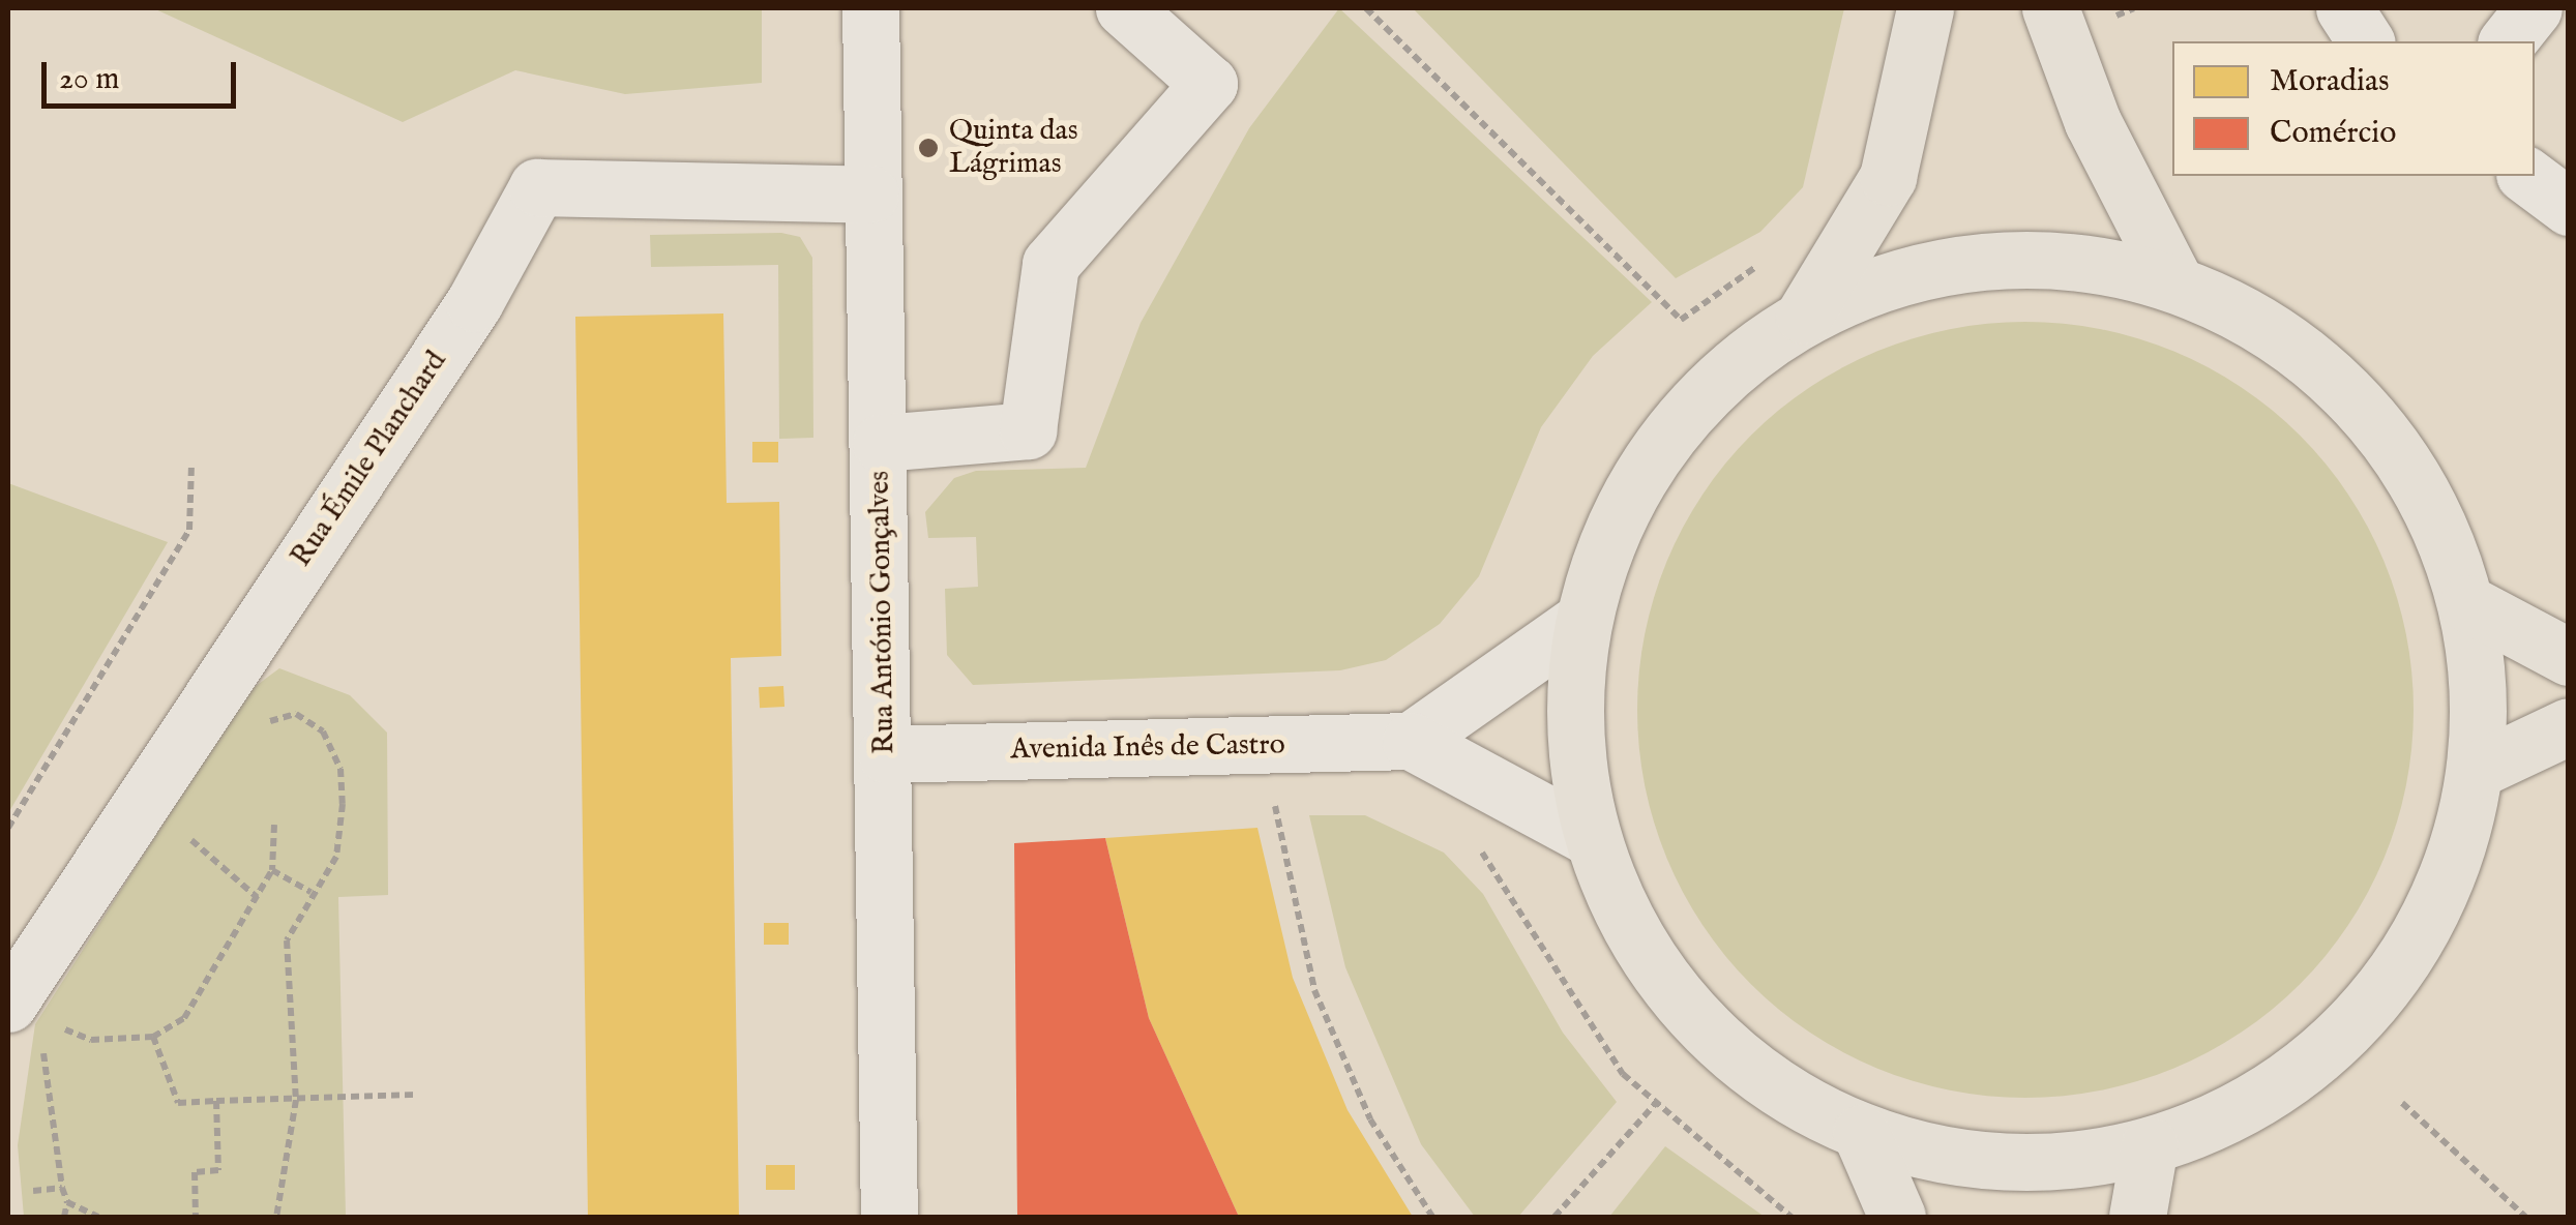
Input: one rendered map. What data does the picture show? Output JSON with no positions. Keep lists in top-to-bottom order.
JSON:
{
  "streets": {
    "street": ["Rua Émile Planchard", "Rua António Gonçalves", "Avenida Inês de Castro"]
  },
  "crossings": [
    ["Rua Émile Planchard", "Rua António Gonçalves"],
    ["Rua António Gonçalves", "Avenida Inês de Castro"]
  ],
  "places": ["Quinta das Lágrimas"],
  "legend": ["Moradias", "Comércio"],
  "scale_bar": "20 m"
}
